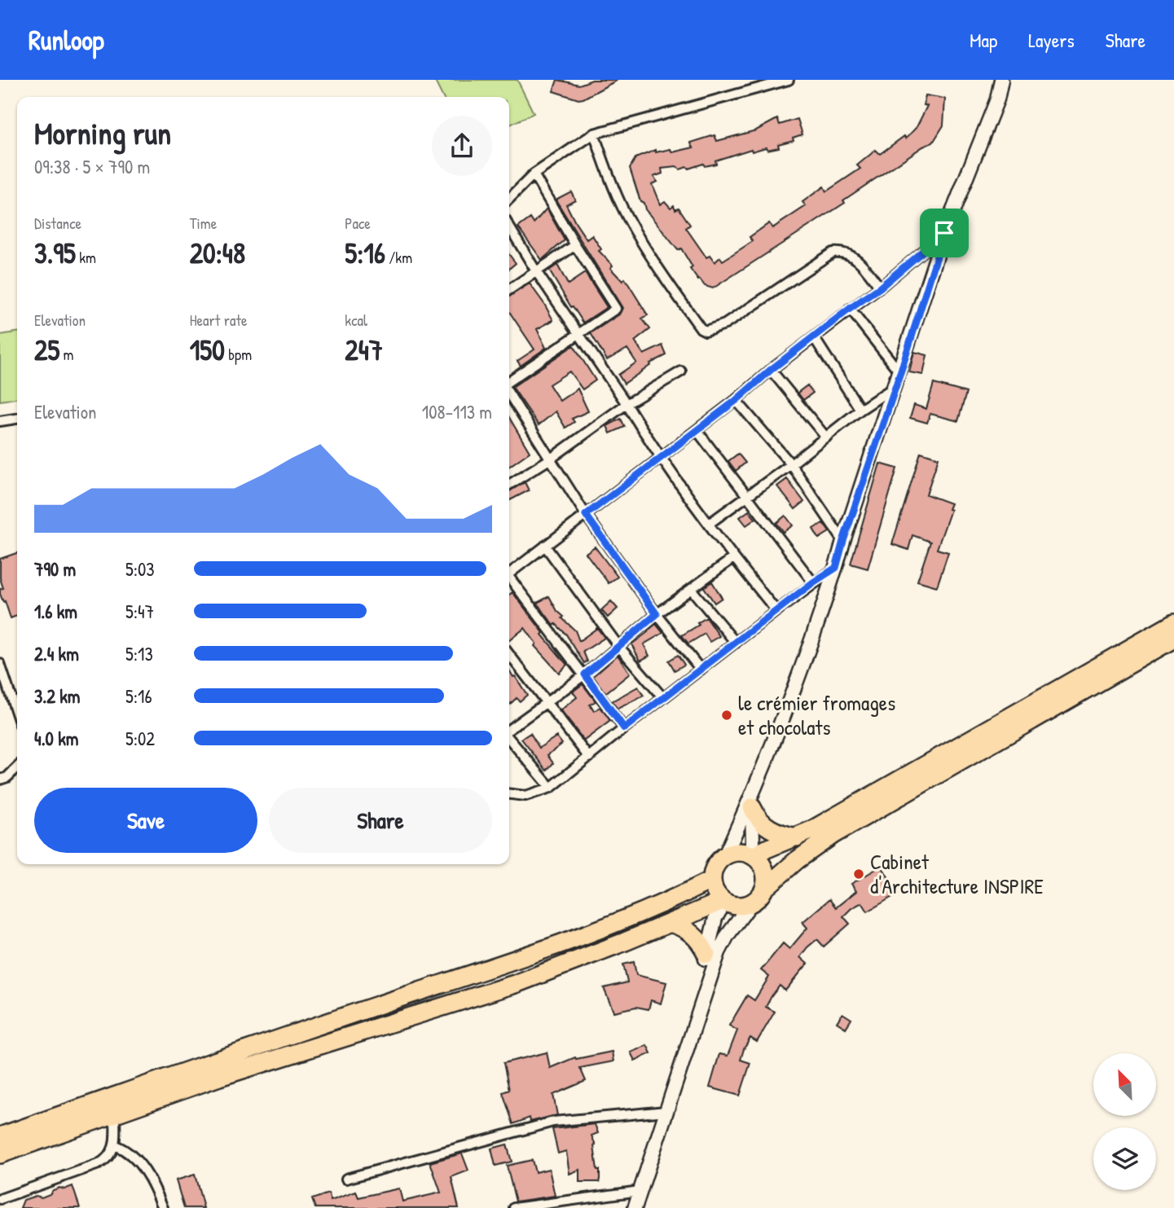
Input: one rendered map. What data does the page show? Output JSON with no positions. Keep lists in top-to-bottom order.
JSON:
{
  "places": ["le crémier fromages et chocolats", "Cabinet d'Architecture INSPIRE"],
  "north": "top left",
  "page": {
    "header": "Runloop",
    "nav": ["Map", "Layers", "Share"],
    "heading": ["Morning run", "09:38 · 5 × 790 m"],
    "stats": [
      ["Distance", "3.95 km"],
      ["Time", "20:48"],
      ["Pace", "5:16 /km"],
      ["Elevation", "25 m"],
      ["Heart rate", "150 bpm"],
      ["kcal", "247"]
    ],
    "chart": ["Elevation", "108–113 m"],
    "list": [
      {
        "name": "790 m",
        "note": "5:03"
      },
      {
        "name": "1.6 km",
        "note": "5:47"
      },
      {
        "name": "2.4 km",
        "note": "5:13"
      },
      {
        "name": "3.2 km",
        "note": "5:16"
      },
      {
        "name": "4.0 km",
        "note": "5:02"
      }
    ],
    "buttons": ["Save", "Share"]
  }
}
